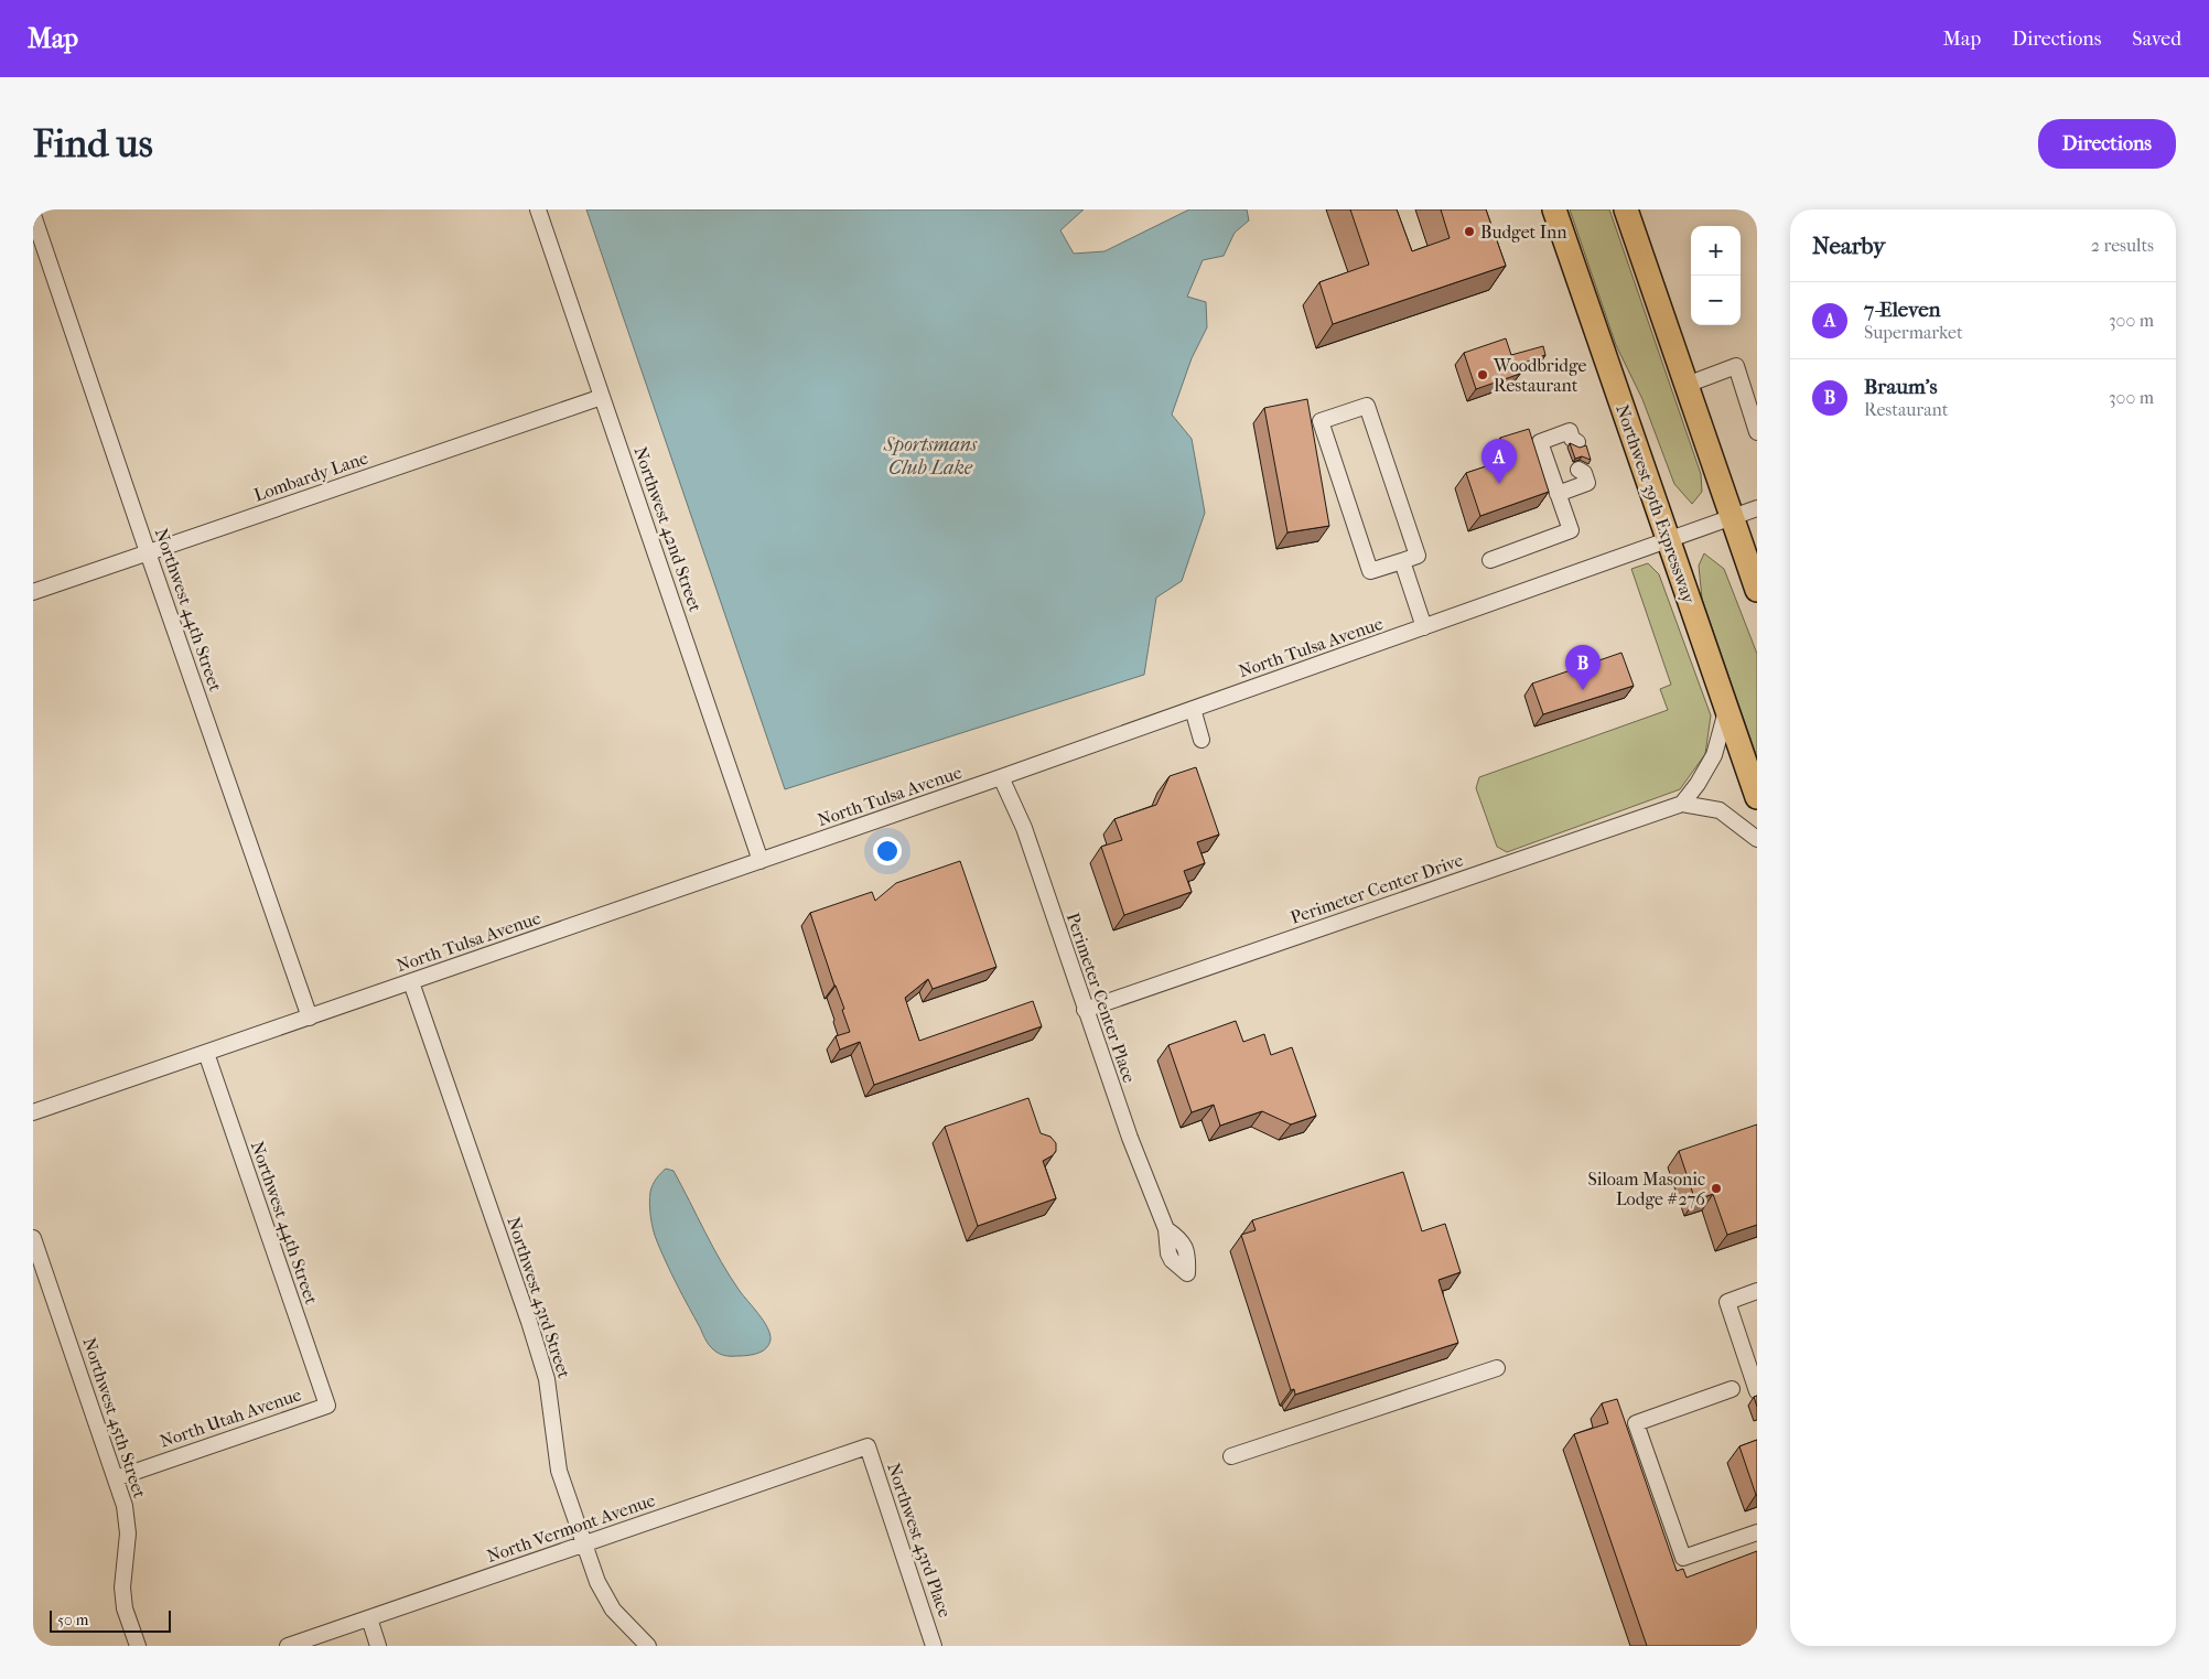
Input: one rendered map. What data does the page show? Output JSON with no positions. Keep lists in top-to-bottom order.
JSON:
{
  "streets": {
    "highway": ["Northwest 39th Expressway"],
    "street": [
      "Lombardy Lane",
      "Northwest 42nd Street",
      "Northwest 44th Street",
      "North Tulsa Avenue",
      "Perimeter Center Drive",
      "Perimeter Center Place",
      "Northwest 43rd Street",
      "Northwest 45th Street",
      "North Utah Avenue",
      "North Vermont Avenue",
      "Northwest 43rd Place"
    ]
  },
  "crossings": [
    ["Lombardy Lane", "Northwest 42nd Street"],
    ["Lombardy Lane", "Northwest 44th Street"],
    ["Northwest 39th Expressway", "North Tulsa Avenue"],
    ["Northwest 42nd Street", "North Tulsa Avenue"],
    ["Northwest 44th Street", "North Tulsa Avenue"],
    ["Northwest 44th Street", "North Utah Avenue"],
    ["North Tulsa Avenue", "Perimeter Center Place"],
    ["North Tulsa Avenue", "Northwest 43rd Street"],
    ["Perimeter Center Drive", "Perimeter Center Place"],
    ["Northwest 43rd Street", "North Vermont Avenue"],
    ["Northwest 45th Street", "North Utah Avenue"],
    ["North Vermont Avenue", "Northwest 43rd Place"]
  ],
  "water": ["Sportsmans Club Lake"],
  "places": ["Budget Inn", "Woodbridge Restaurant", "Siloam Masonic Lodge #276"],
  "scale_bar": "50 m",
  "page": {
    "header": "Map",
    "nav": ["Map", "Directions", "Saved"],
    "buttons": "Directions",
    "title": "Find us",
    "heading": ["Nearby", "2 results"],
    "map_buttons": ["+", "−"],
    "list": [
      {
        "mark": "A",
        "name": "7-Eleven",
        "note": "Supermarket",
        "value": "300 m"
      },
      {
        "mark": "B",
        "name": "Braum's",
        "note": "Restaurant",
        "value": "300 m"
      }
    ],
    "pins": ["A", "B"],
    "scale": "50 m"
  }
}
